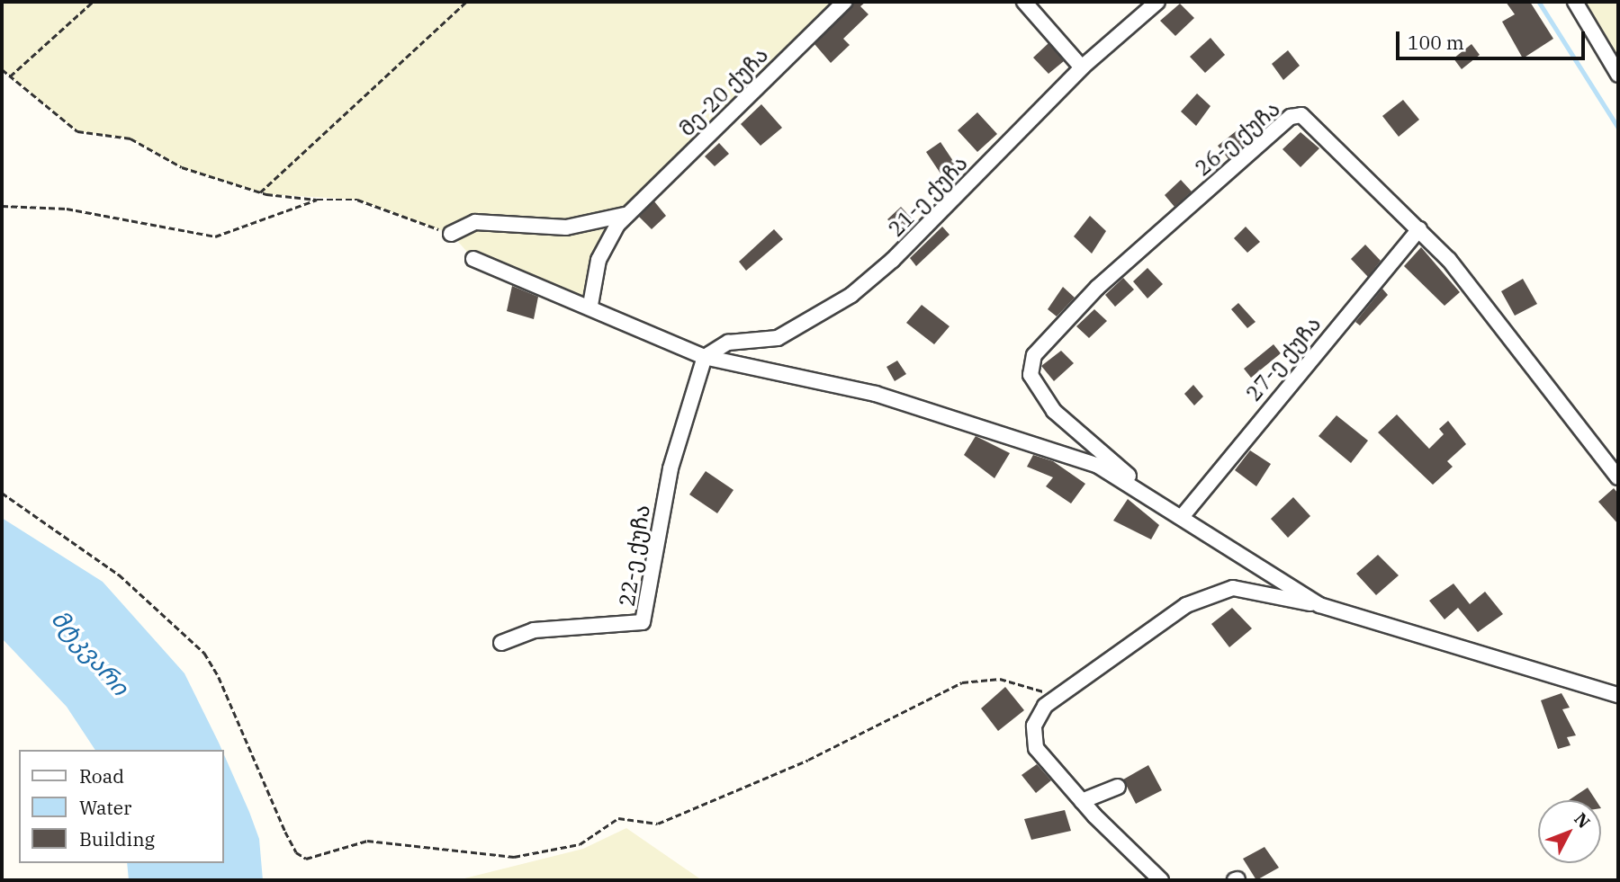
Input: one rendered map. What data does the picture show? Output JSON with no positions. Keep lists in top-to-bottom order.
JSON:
{
  "streets": {
    "street": [
      "მე-20 ქუჩა",
      "26-ე ქუჩა",
      "21-ე ქუჩა",
      "27-ე ქუჩა",
      "22-ე ქუჩა"
    ]
  },
  "crossings": [
    ["26-ე ქუჩა", "27-ე ქუჩა"],
    ["21-ე ქუჩა", "22-ე ქუჩა"]
  ],
  "water": ["მტკვარი"],
  "legend": ["Road", "Water", "Building"],
  "scale_bar": "100 m",
  "north": "top right"
}
